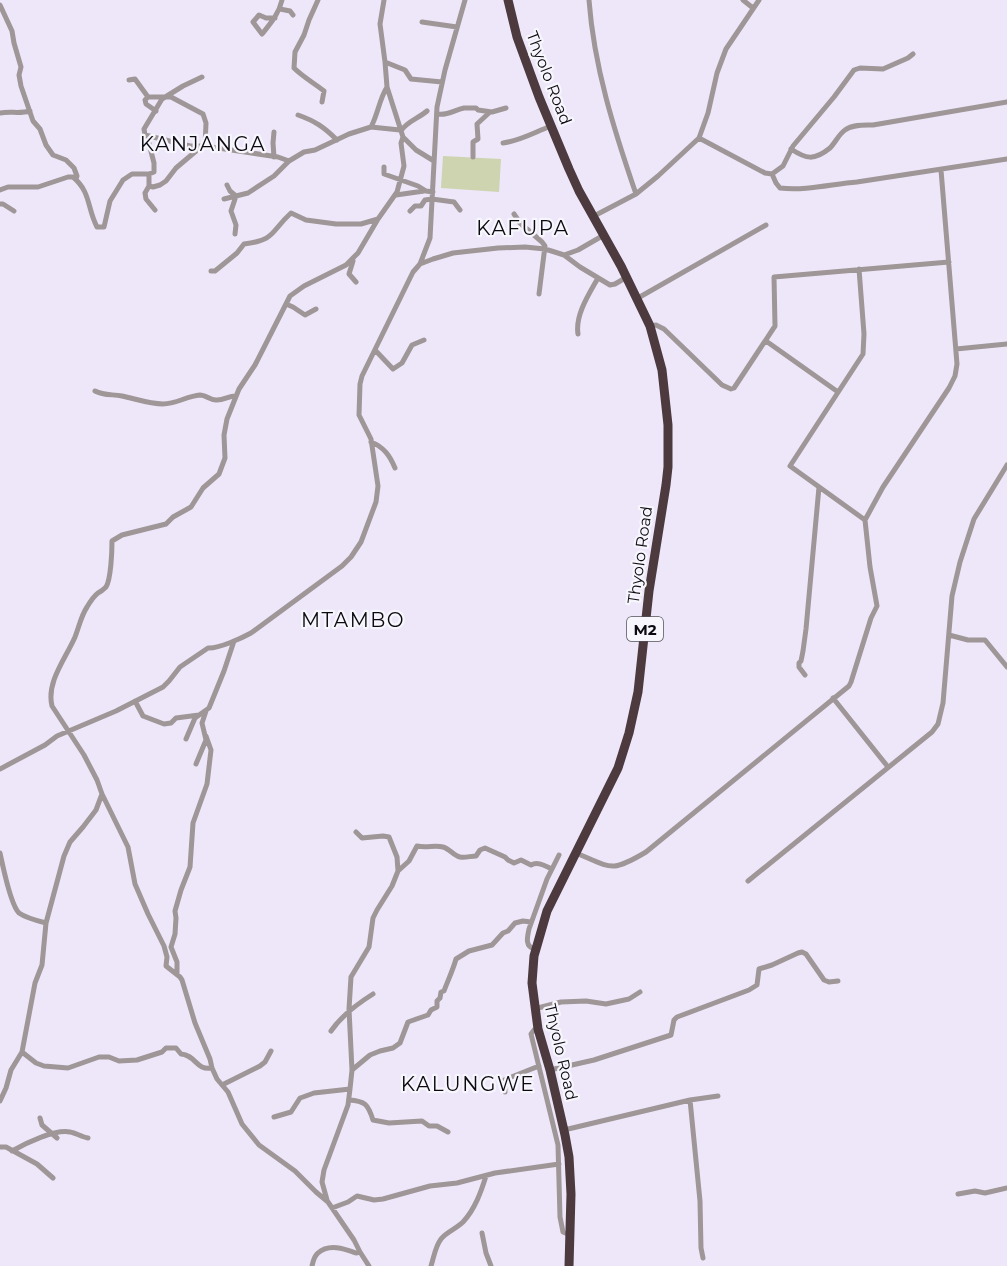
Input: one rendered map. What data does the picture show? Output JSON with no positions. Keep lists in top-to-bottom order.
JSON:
{
  "streets": {
    "highway": ["Thyolo Road", "M2"]
  },
  "districts": [
    "KANJANGA",
    "KAFUPA",
    "MTAMBO",
    "KALUNGWE"
  ]
}
